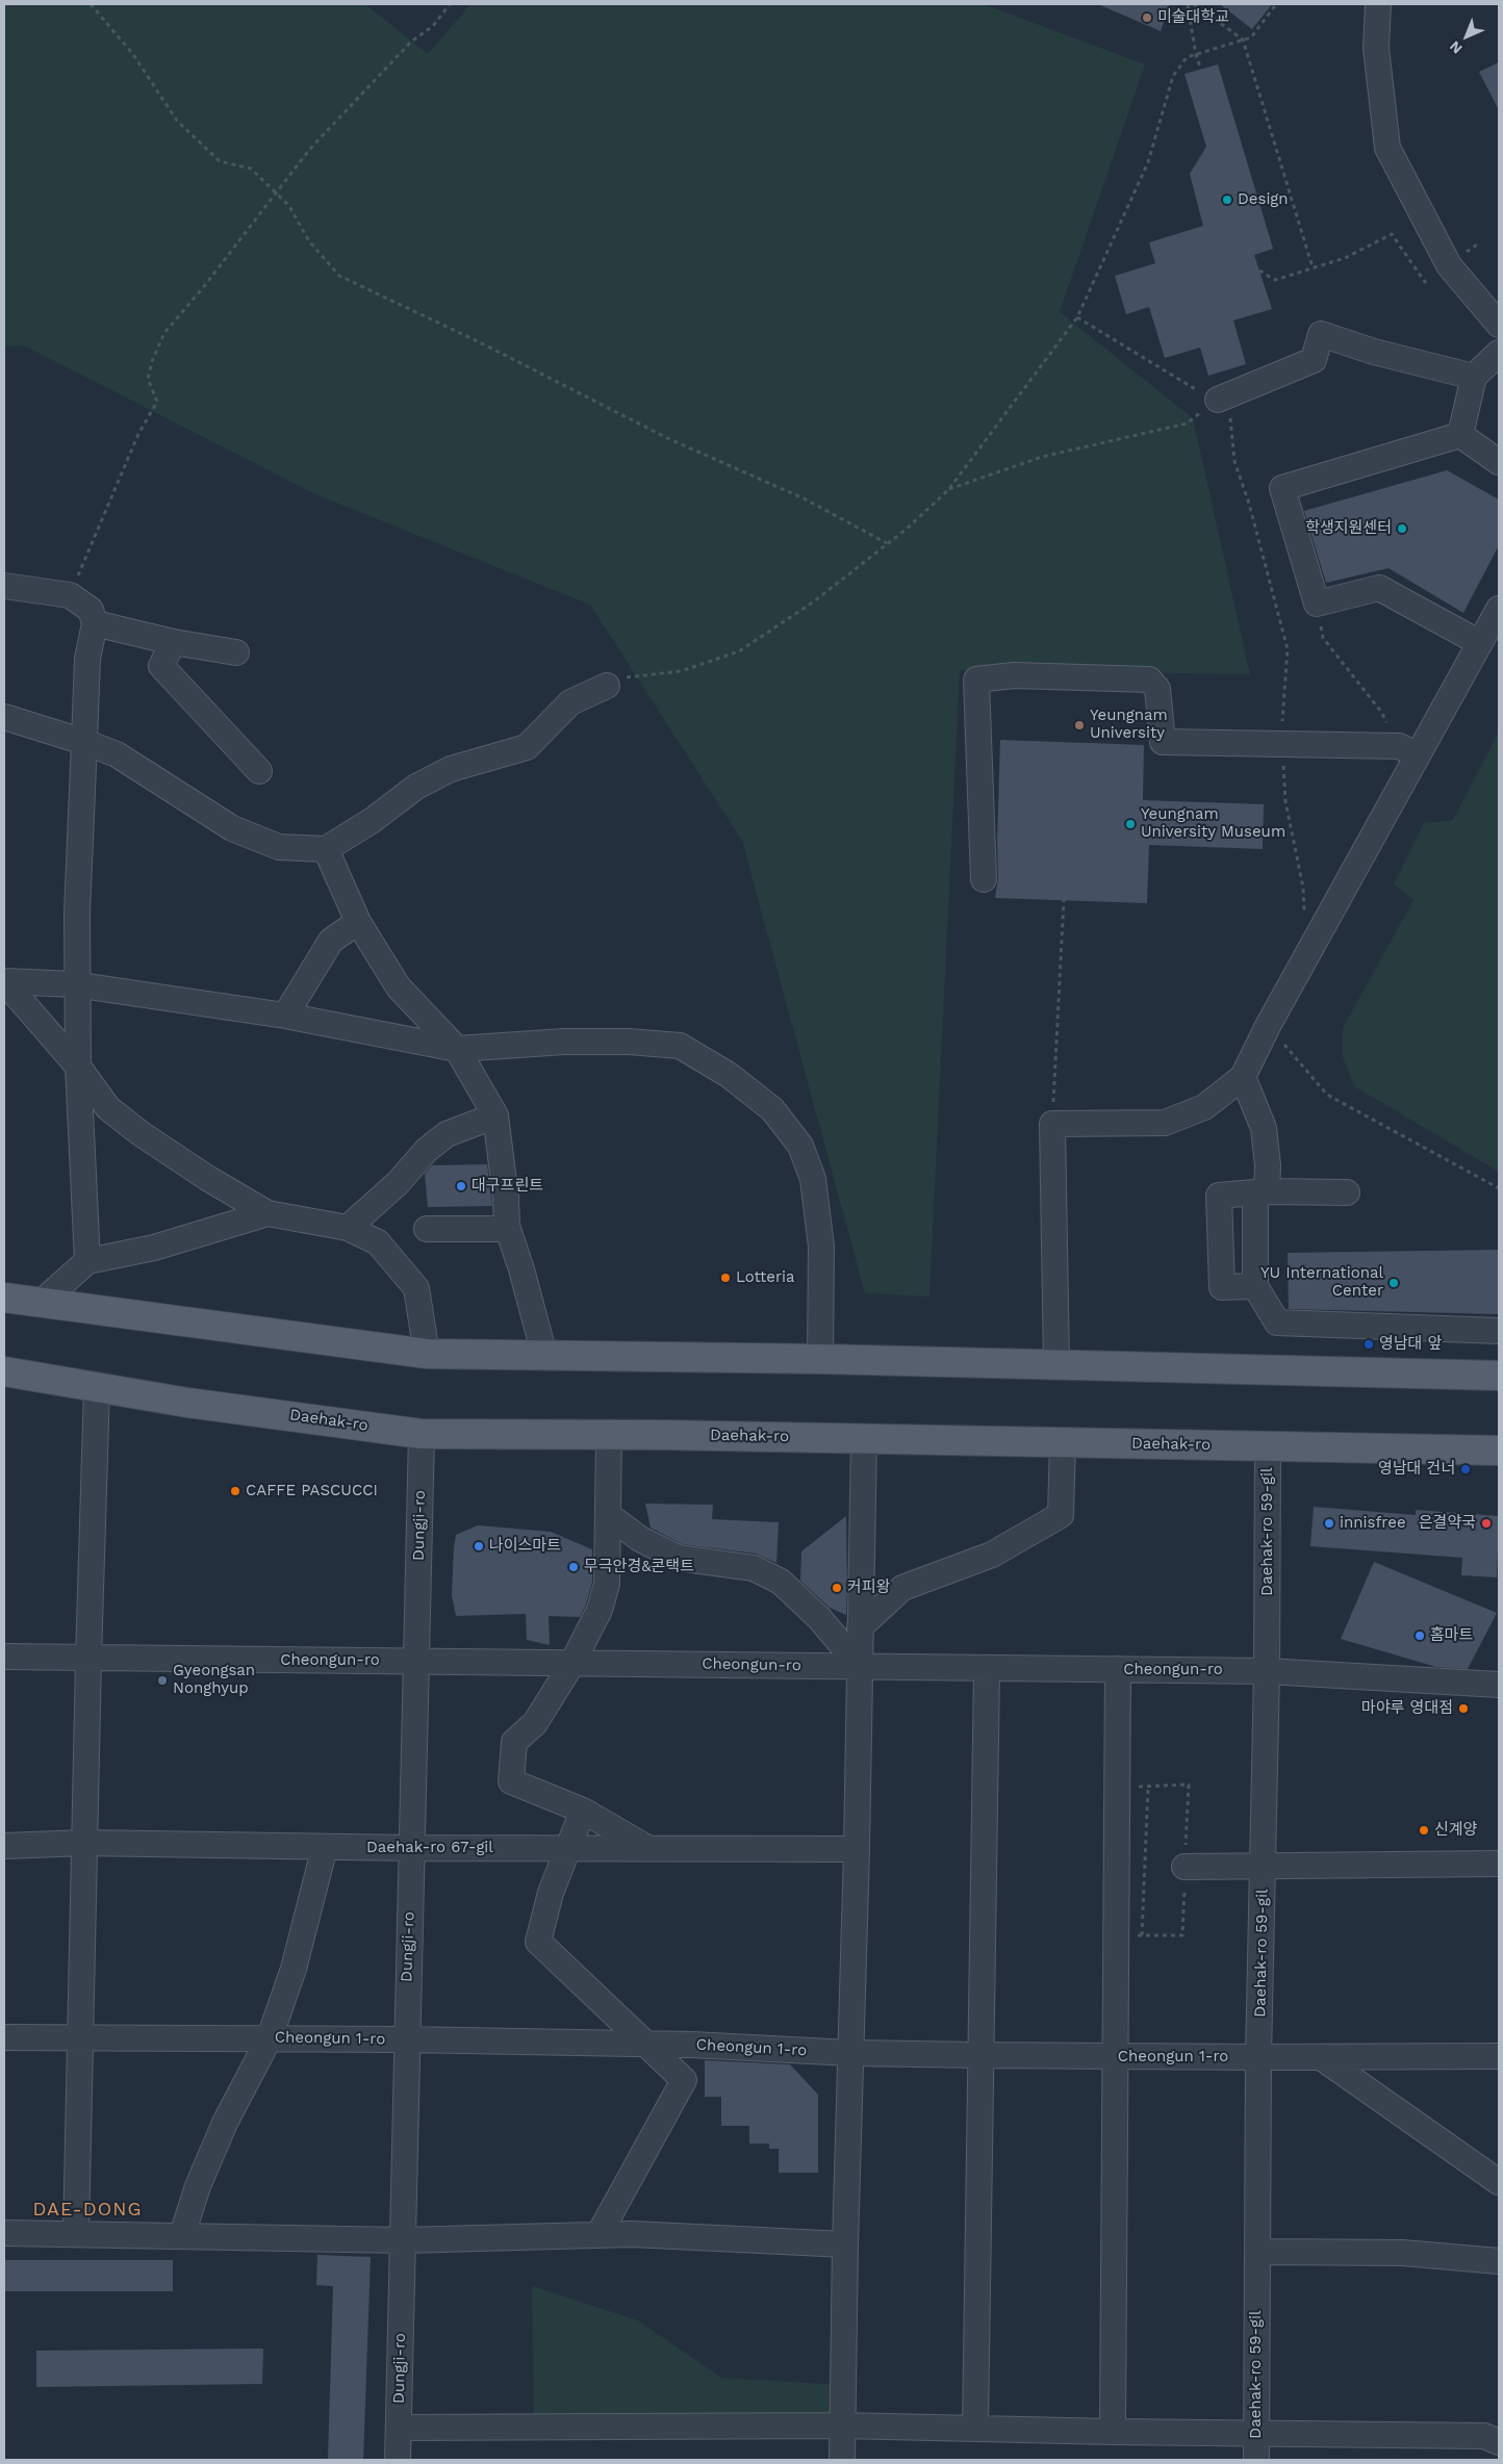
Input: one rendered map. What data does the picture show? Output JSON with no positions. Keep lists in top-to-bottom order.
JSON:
{
  "streets": {
    "main road": ["Daehak-ro"],
    "street": [
      "Dungji-ro",
      "Daehak-ro 59-gil",
      "Cheongun-ro",
      "Daehak-ro 67-gil",
      "Cheongun 1-ro"
    ]
  },
  "crossings": [
    ["Daehak-ro", "Dungji-ro"],
    ["Daehak-ro", "Daehak-ro 59-gil"],
    ["Dungji-ro", "Cheongun-ro"],
    ["Dungji-ro", "Daehak-ro 67-gil"],
    ["Dungji-ro", "Cheongun 1-ro"],
    ["Daehak-ro 59-gil", "Cheongun-ro"],
    ["Daehak-ro 59-gil", "Cheongun 1-ro"]
  ],
  "districts": ["DAE-DONG"],
  "places": [
    "미술대학교",
    "Design",
    "학생지원센터",
    "Yeungnam University",
    "Yeungnam University Museum",
    "대구프린트",
    "Lotteria",
    "YU International Center",
    "영남대 앞",
    "영남대 건너",
    "CAFFE PASCUCCI",
    "innisfree",
    "은결약국",
    "나이스마트",
    "무극안경&콘택트",
    "커피왕",
    "홈마트",
    "Gyeongsan Nonghyup",
    "마야루 영대점",
    "신계양"
  ],
  "north": "bottom left"
}
